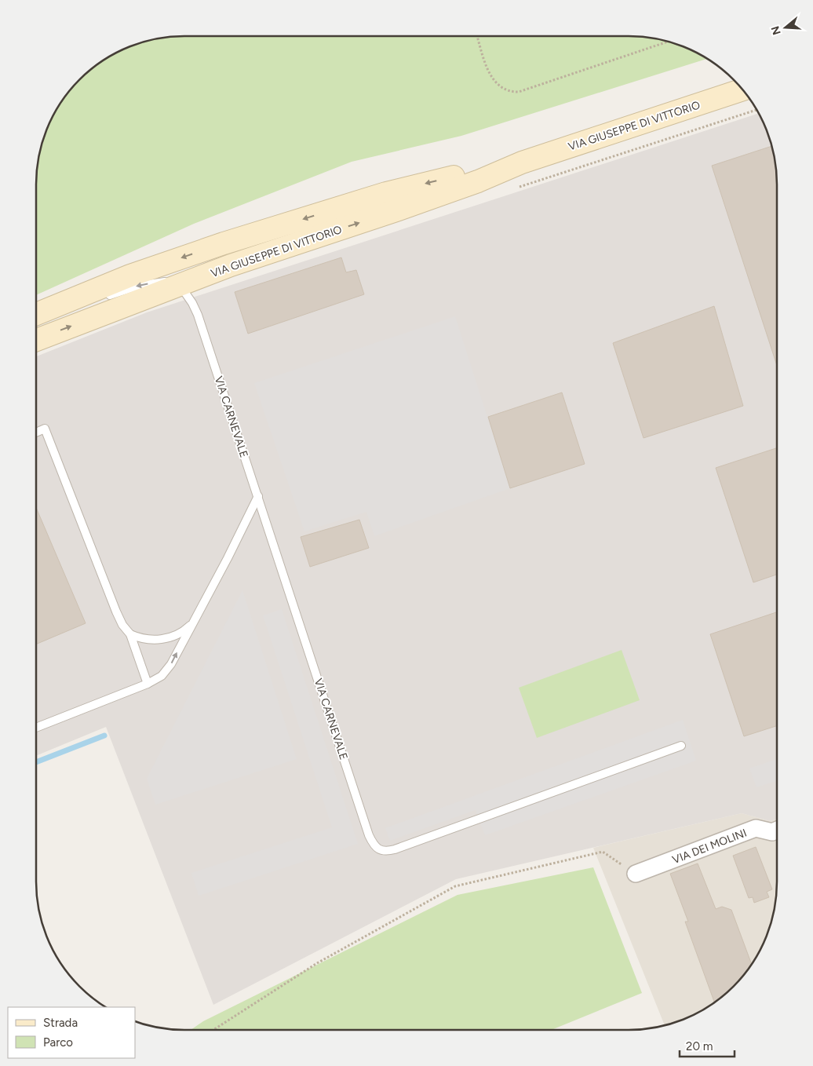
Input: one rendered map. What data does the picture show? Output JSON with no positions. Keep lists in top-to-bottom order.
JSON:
{
  "streets": {
    "main road": ["VIA GIUSEPPE DI VITTORIO"],
    "street": ["VIA DEI MOLINI"],
    "lane": ["VIA CARNEVALE"]
  },
  "crossings": [
    ["VIA GIUSEPPE DI VITTORIO", "VIA CARNEVALE"]
  ],
  "legend": ["Strada", "Parco"],
  "scale_bar": "20 m",
  "north": "left"
}
